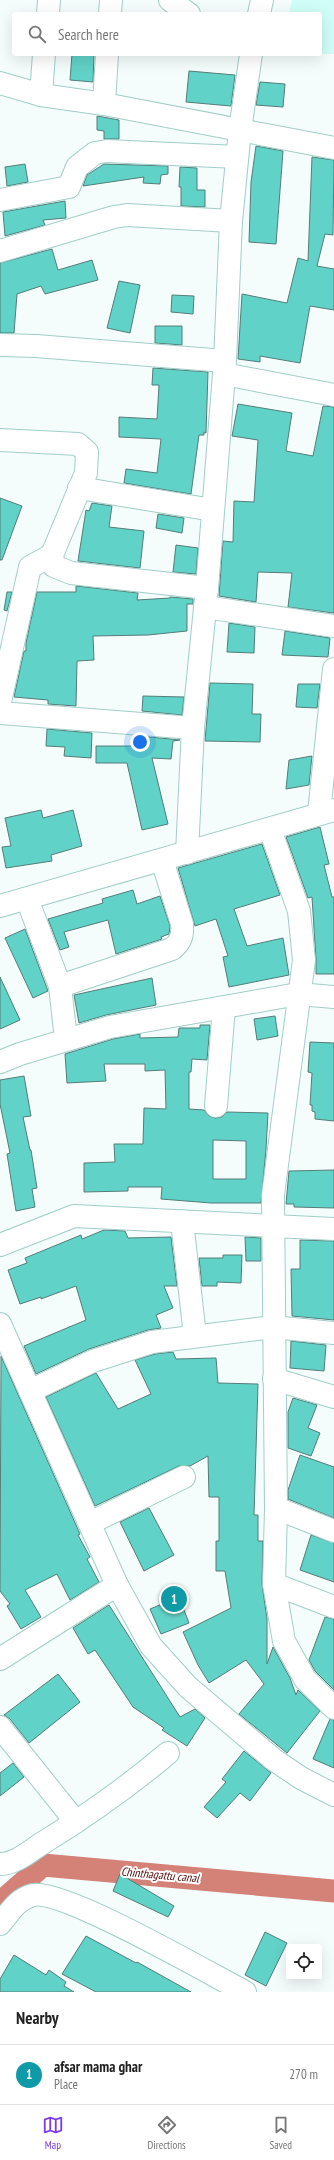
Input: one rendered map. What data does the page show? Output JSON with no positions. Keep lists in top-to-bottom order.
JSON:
{
  "water": ["Chinthagattu canal"],
  "page": {
    "search": "Search here",
    "pins": "1",
    "heading": "Nearby",
    "list": [
      {
        "mark": "1",
        "name": "afsar mama ghar",
        "note": "Place",
        "value": "270 m"
      }
    ],
    "nav": ["Map", "Directions", "Saved"]
  }
}
